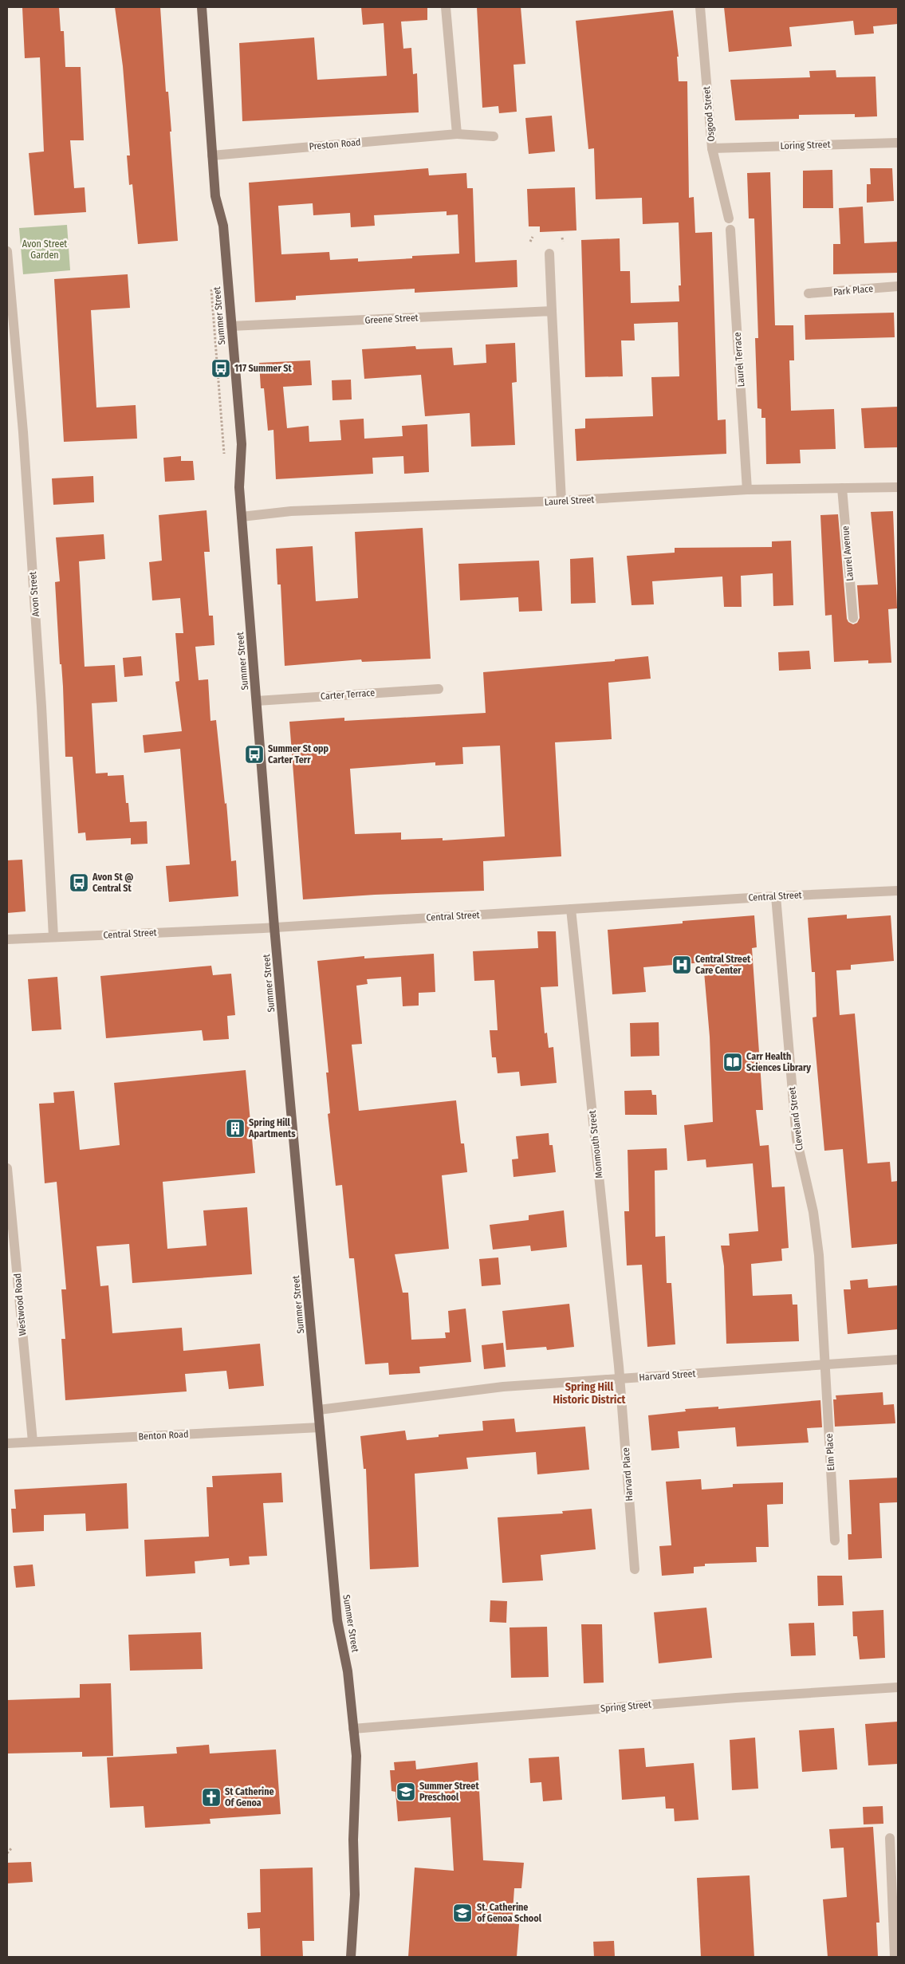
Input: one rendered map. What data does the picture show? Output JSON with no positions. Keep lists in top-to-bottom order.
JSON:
{
  "streets": {
    "main road": ["Summer Street"],
    "street": [
      "Osgood Street",
      "Preston Road",
      "Loring Street",
      "Park Place",
      "Greene Street",
      "Laurel Terrace",
      "Laurel Street",
      "Laurel Avenue",
      "Avon Street",
      "Carter Terrace",
      "Central Street",
      "Cleveland Street",
      "Monmouth Street",
      "Westwood Road",
      "Harvard Street",
      "Benton Road",
      "Elm Place",
      "Harvard Place",
      "Spring Street"
    ]
  },
  "crossings": [
    ["Osgood Street", "Loring Street"],
    ["Preston Road", "Summer Street"],
    ["Summer Street", "Greene Street"],
    ["Summer Street", "Laurel Street"],
    ["Summer Street", "Carter Terrace"],
    ["Summer Street", "Central Street"],
    ["Summer Street", "Harvard Street"],
    ["Summer Street", "Benton Road"],
    ["Summer Street", "Spring Street"],
    ["Laurel Terrace", "Laurel Street"],
    ["Laurel Street", "Laurel Avenue"],
    ["Avon Street", "Central Street"],
    ["Central Street", "Cleveland Street"],
    ["Central Street", "Monmouth Street"],
    ["Cleveland Street", "Harvard Street"],
    ["Cleveland Street", "Elm Place"],
    ["Monmouth Street", "Harvard Street"],
    ["Monmouth Street", "Harvard Place"],
    ["Westwood Road", "Benton Road"],
    ["Harvard Street", "Elm Place"],
    ["Harvard Street", "Harvard Place"]
  ],
  "districts": ["Spring Hill Historic District"],
  "parks": ["Avon Street Garden"],
  "places": {
    "bus stop": ["117 Summer St", "Summer St opp Carter Terr", "Avon St @ Central St"],
    "hospital": ["Central Street Care Center"],
    "library": ["Carr Health Sciences Library"],
    "building": ["Spring Hill Apartments"],
    "school or university": ["Summer Street Preschool", "St. Catherine of Genoa School"],
    "church": ["St Catherine Of Genoa"]
  }
}
